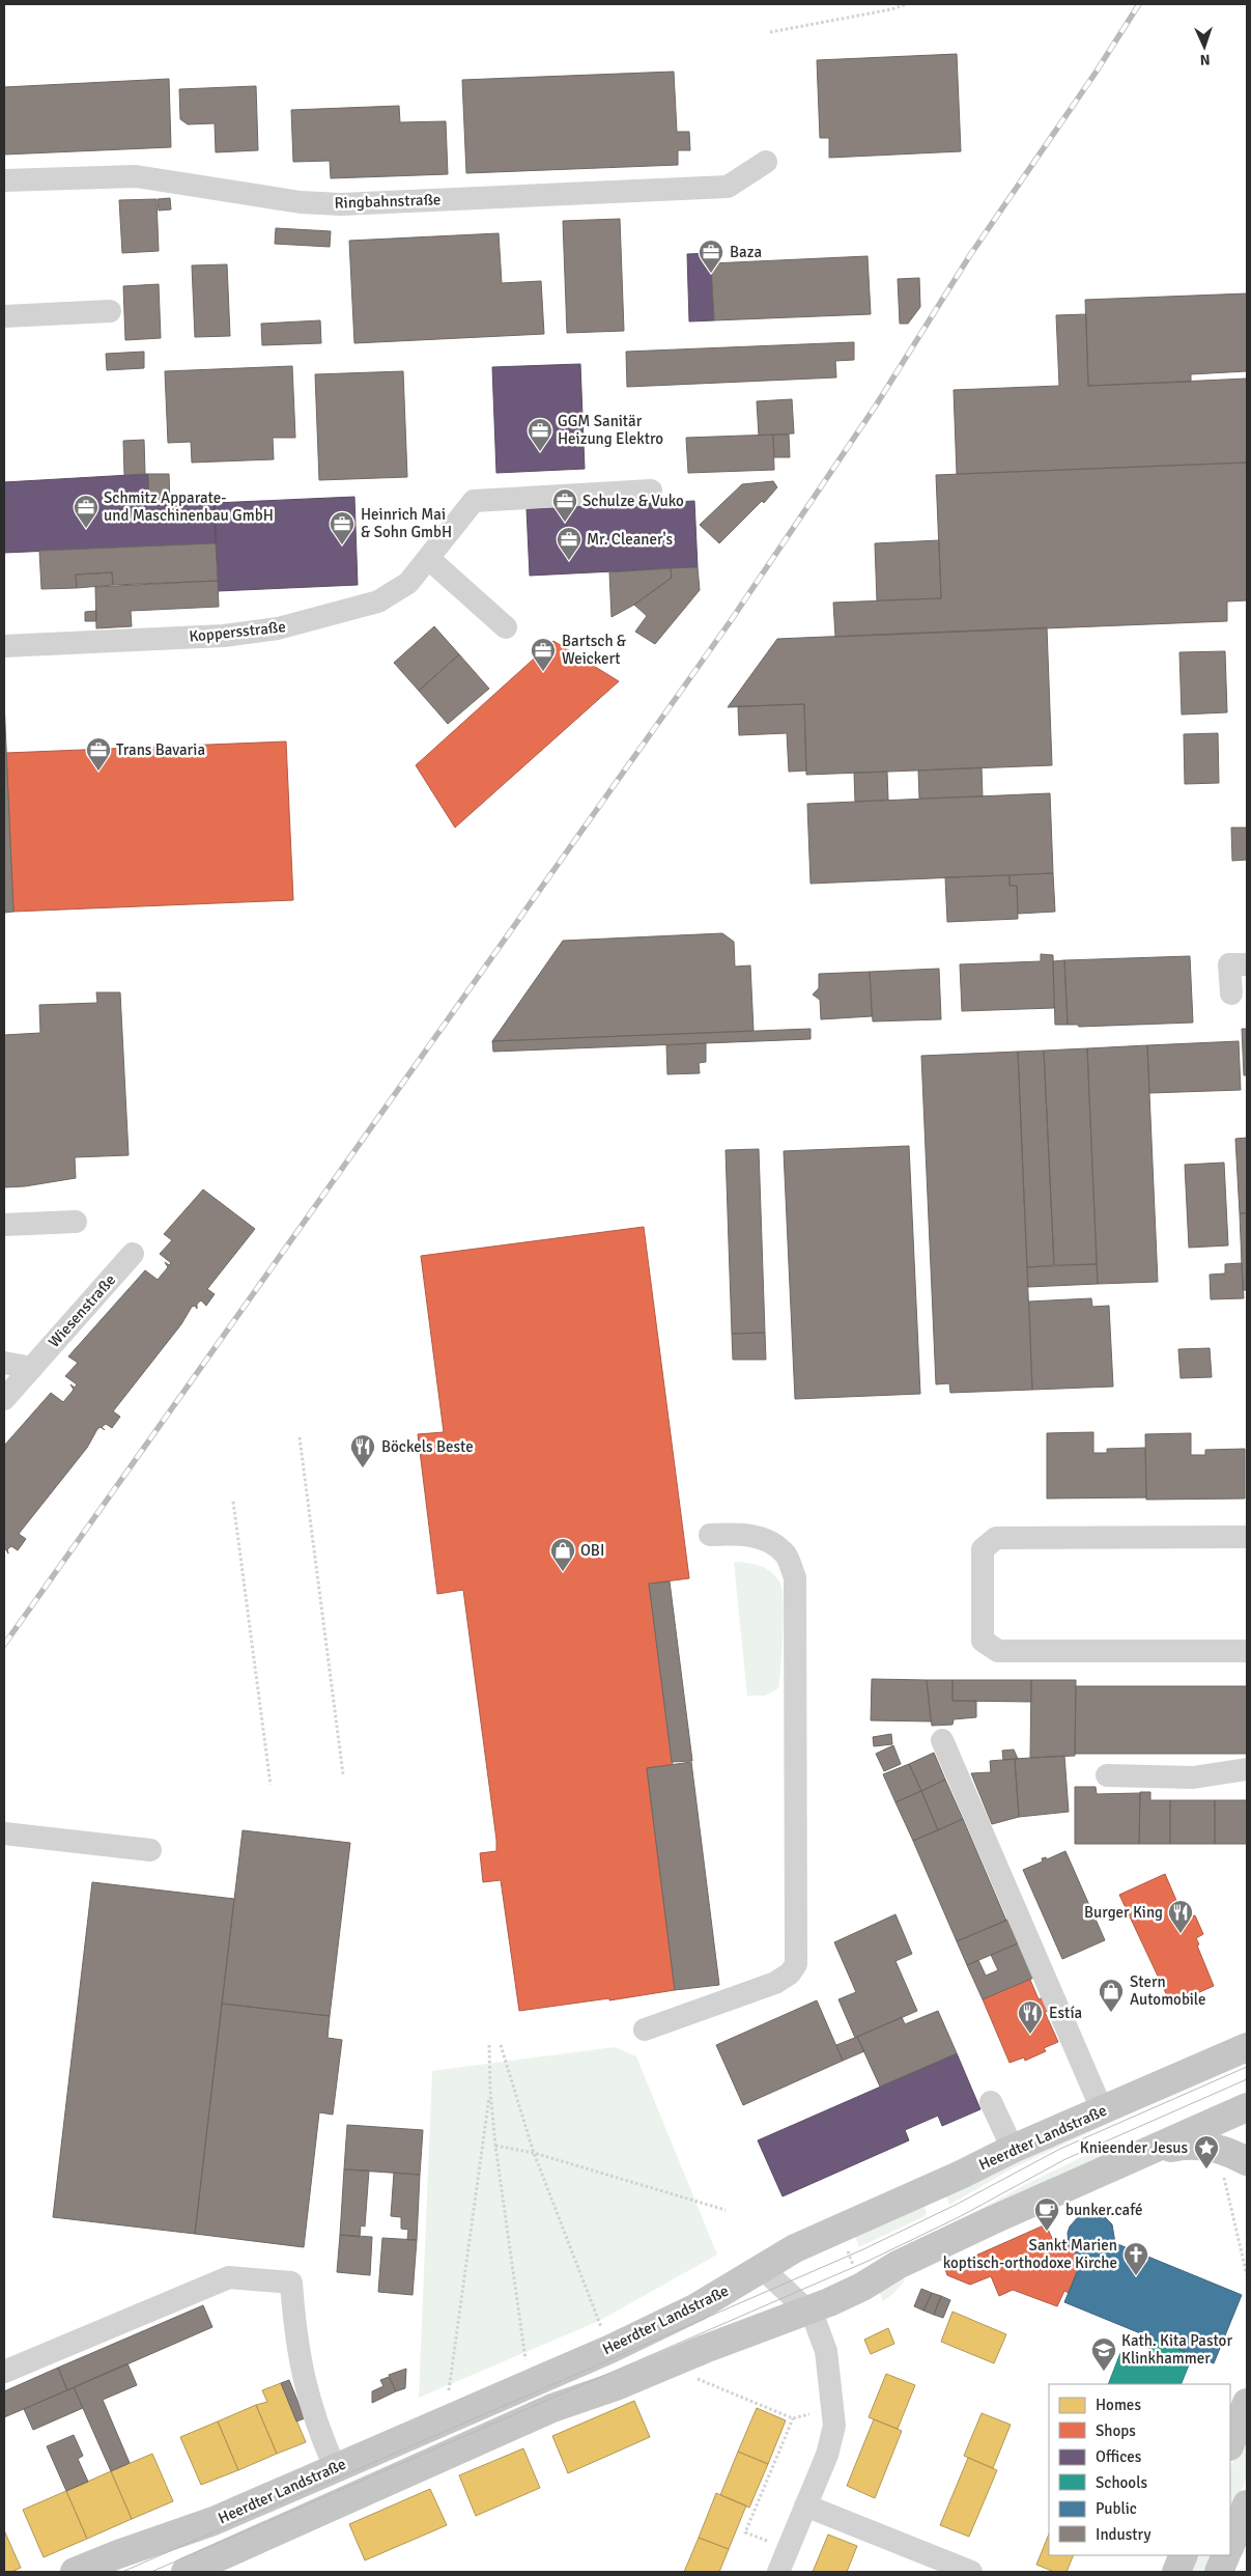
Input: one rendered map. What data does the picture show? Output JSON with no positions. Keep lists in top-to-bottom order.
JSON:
{
  "streets": {
    "main road": ["Heerdter Landstraße"],
    "street": ["Ringbahnstraße", "Koppersstraße", "Wiesenstraße"]
  },
  "places": {
    "office": [
      "Baza",
      "GGM Sanitär Heizung Elektro",
      "Schulze & Vuko",
      "Schmitz Apparate- und Maschinenbau GmbH",
      "Heinrich Mai & Sohn GmbH",
      "Mr. Cleaner's",
      "Bartsch & Weickert",
      "Trans Bavaria"
    ],
    "restaurant": ["Böckels Beste", "Burger King", "Estía"],
    "shop": ["OBI", "Stern Automobile"],
    "place": ["Knieender Jesus"],
    "cafe": ["bunker.café"],
    "church": ["Sankt Marien koptisch-orthodoxe Kirche"],
    "school or university": ["Kath. Kita Pastor Klinkhammer"]
  },
  "legend": [
    "Homes",
    "Shops",
    "Offices",
    "Schools",
    "Public",
    "Industry"
  ],
  "north": "bottom"
}
